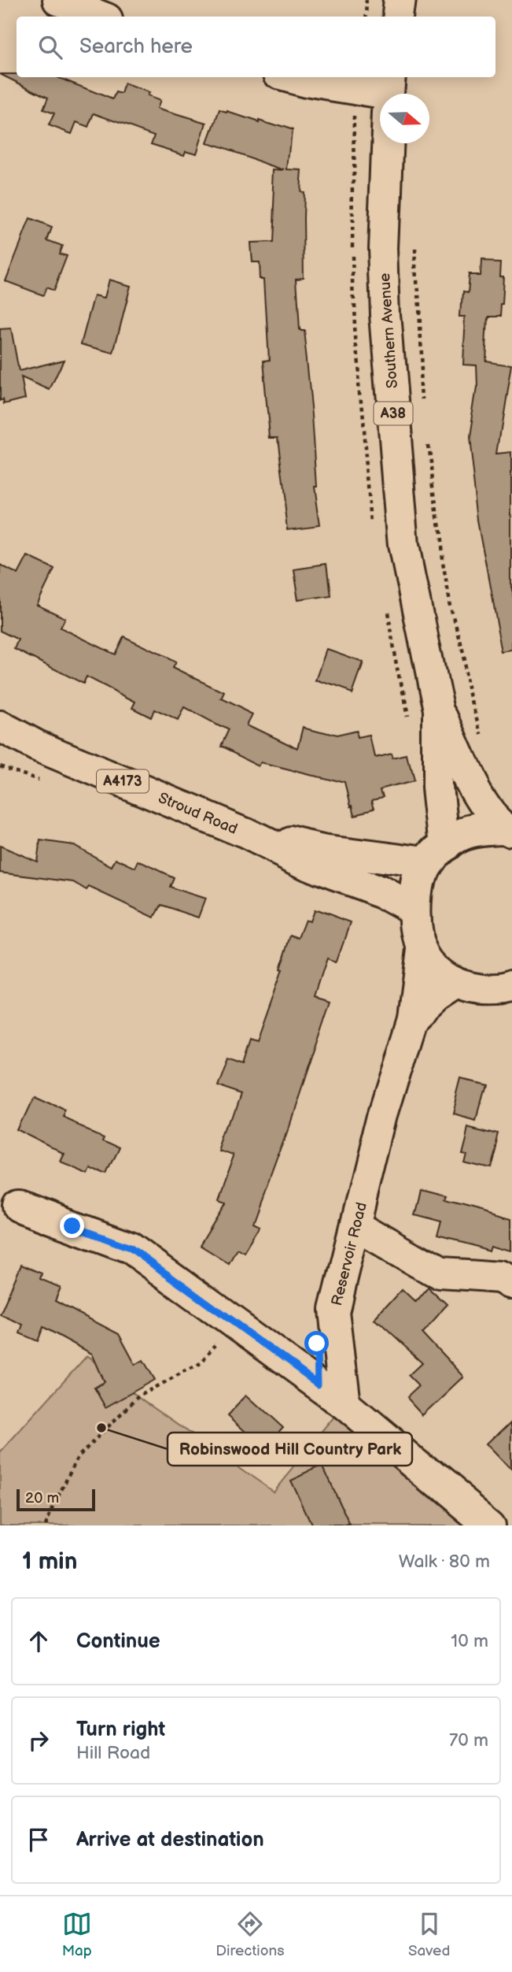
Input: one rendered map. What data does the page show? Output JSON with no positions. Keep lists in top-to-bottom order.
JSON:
{
  "streets": {
    "main road": [
      "Southern Avenue",
      "A38",
      "A4173",
      "Stroud Road",
      "Reservoir Road"
    ]
  },
  "crossings": [
    ["Southern Avenue", "A38"],
    ["A38", "A4173"],
    ["A38", "Reservoir Road"],
    ["A4173", "Stroud Road"]
  ],
  "places": ["Robinswood Hill Country Park"],
  "scale_bar": "20 m",
  "north": "right",
  "page": {
    "search": "Search here",
    "scale": "20 m",
    "heading": ["1 min", "Walk · 80 m"],
    "list": [
      ["Continue", "10 m"],
      ["Turn right", "Hill Road", "70 m"],
      "Arrive at destination"
    ],
    "nav": ["Map", "Directions", "Saved"]
  }
}
